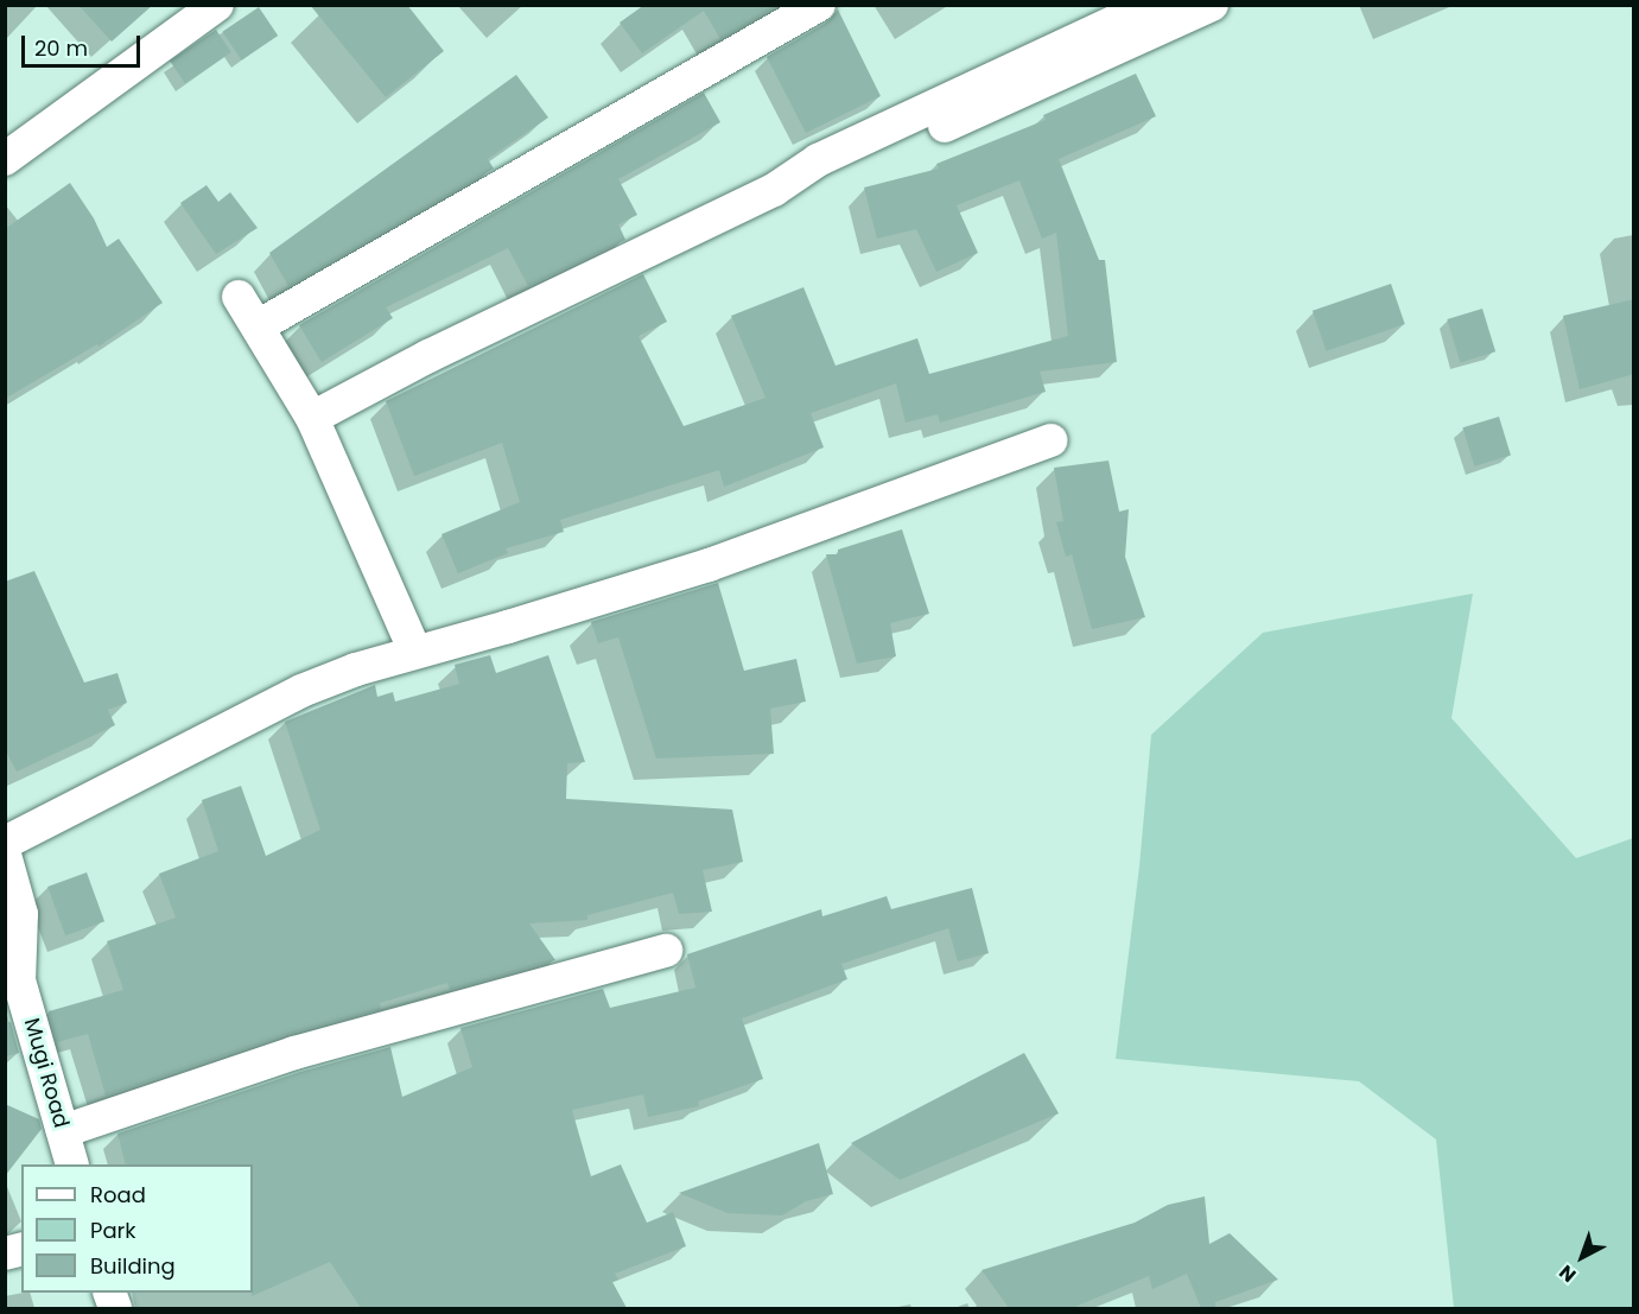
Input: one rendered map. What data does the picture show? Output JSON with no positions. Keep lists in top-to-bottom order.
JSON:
{
  "streets": {
    "street": ["Mugi Road"]
  },
  "legend": ["Road", "Park", "Building"],
  "scale_bar": "20 m",
  "north": "bottom left"
}
